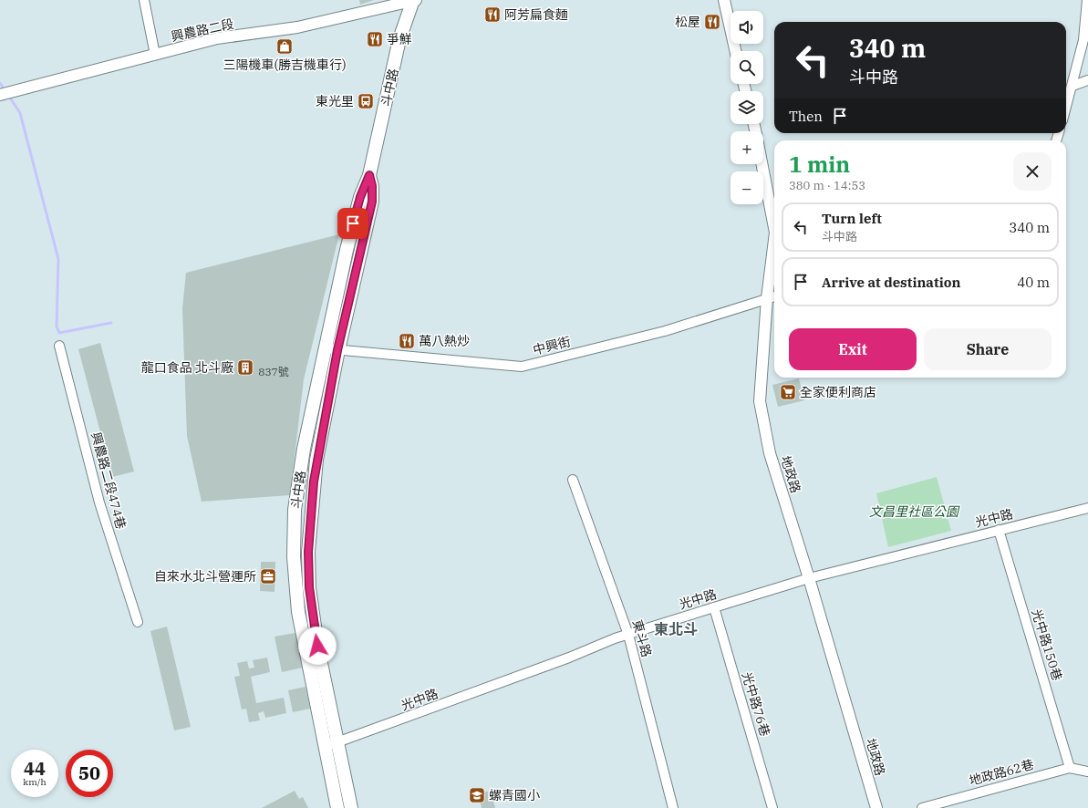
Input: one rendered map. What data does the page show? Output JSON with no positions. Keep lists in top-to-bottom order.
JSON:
{
  "streets": {
    "main road": ["斗中路"],
    "street": [
      "興農路二段",
      "中興街",
      "地政路",
      "興農路二段474巷",
      "光中路",
      "東斗路",
      "光中路150巷",
      "光中路76巷",
      "地政路62巷"
    ]
  },
  "crossings": [
    ["興農路二段", "斗中路"],
    ["斗中路", "中興街"],
    ["斗中路", "光中路"],
    ["中興街", "地政路"],
    ["地政路", "光中路"],
    ["光中路", "東斗路"],
    ["光中路", "光中路150巷"],
    ["光中路", "光中路76巷"],
    ["光中路150巷", "地政路62巷"]
  ],
  "districts": ["東北斗"],
  "parks": ["文昌里社區公園"],
  "places": {
    "restaurant": [
      "阿芳扁食麵",
      "松屋",
      "爭鮮",
      "萬八熱炒"
    ],
    "shop": ["三陽機車(勝吉機車行)"],
    "bus stop": ["東光里"],
    "building": ["龍口食品 北斗廠"],
    "supermarket": ["全家便利商店"],
    "office": ["自來水北斗營運所"],
    "school or university": ["螺青國小"]
  },
  "house_numbers": ["837號"],
  "page": {
    "map_buttons": ["+", "−"],
    "turn": ["340 m", "斗中路"],
    "then": "Then",
    "heading": ["1 min", "380 m · 14:53"],
    "list": [
      {
        "name": "Turn left",
        "note": "斗中路",
        "value": "340 m"
      },
      {
        "name": "Arrive at destination",
        "value": "40 m"
      }
    ],
    "buttons": ["Exit", "Share"],
    "speed": "44 km/h",
    "limit": "50"
  }
}
